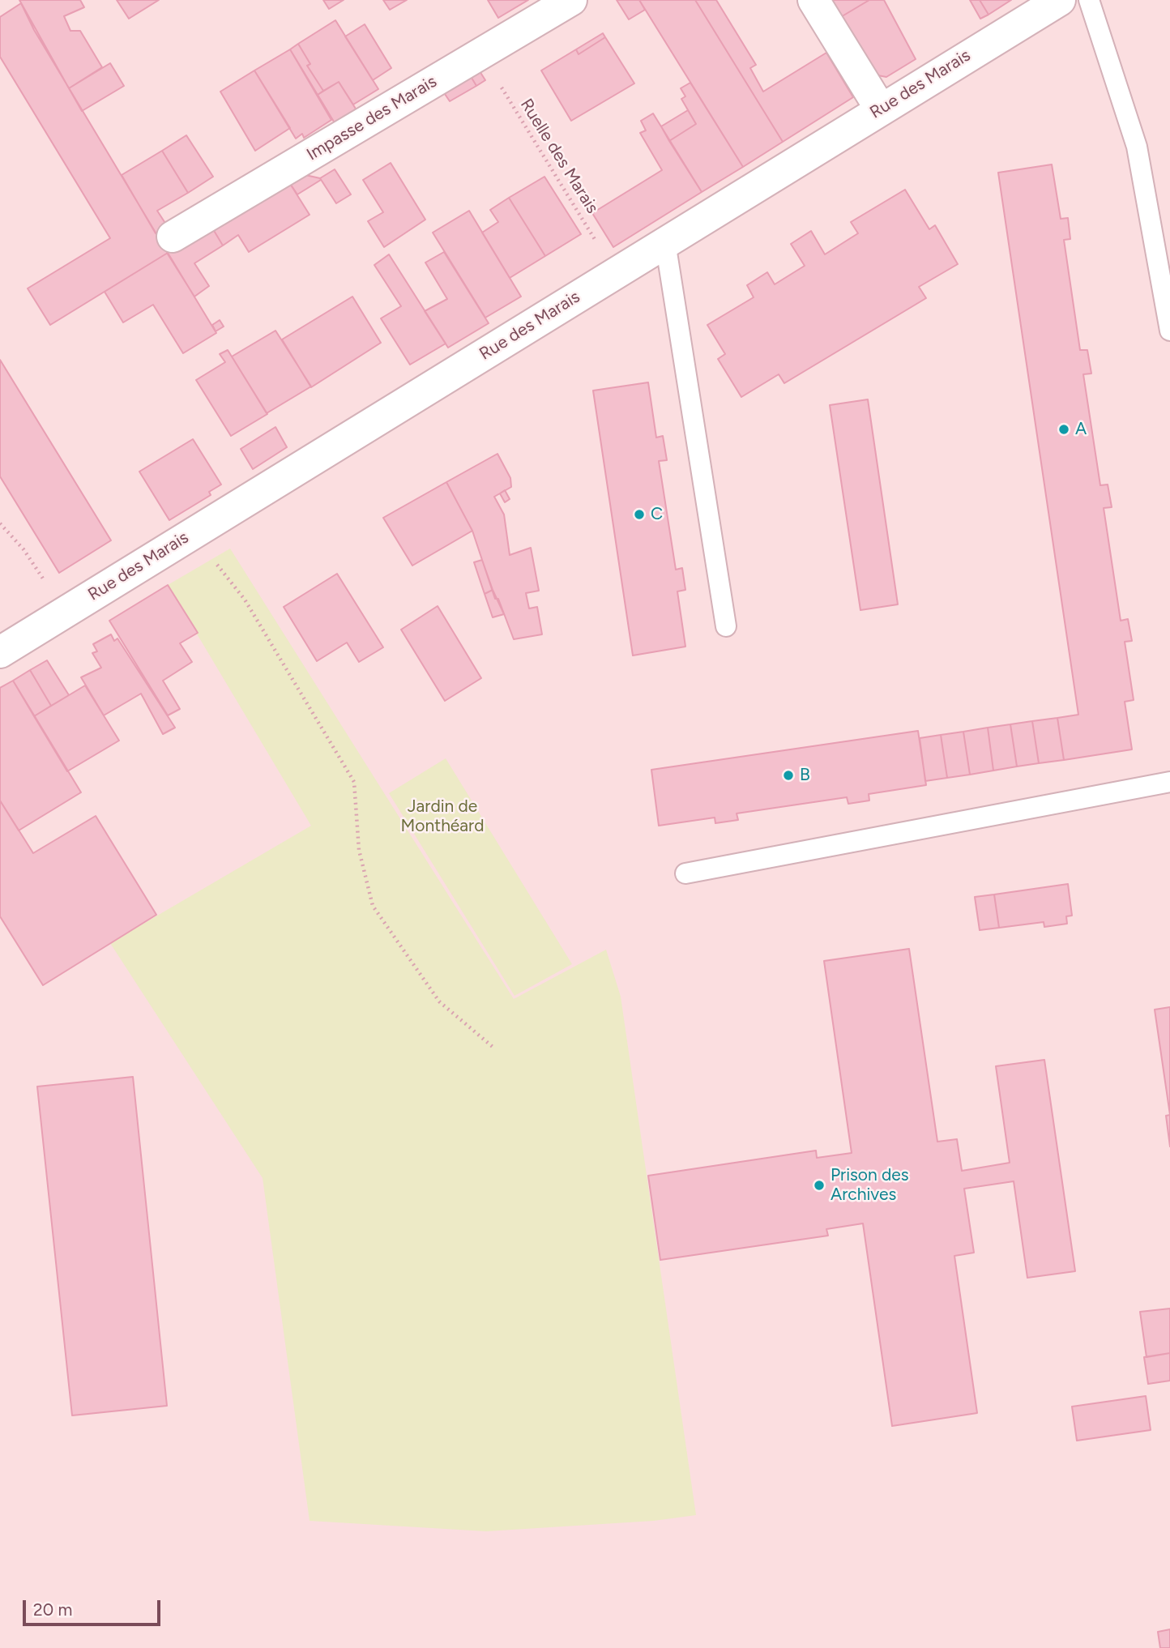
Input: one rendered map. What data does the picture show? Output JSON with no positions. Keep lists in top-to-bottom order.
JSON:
{
  "streets": {
    "street": ["Rue des Marais", "Impasse des Marais"],
    "path": ["Ruelle des Marais"]
  },
  "crossings": [
    ["Rue des Marais", "Ruelle des Marais"],
    ["Impasse des Marais", "Ruelle des Marais"]
  ],
  "parks": ["Jardin de Monthéard"],
  "places": [
    "A",
    "C",
    "B",
    "Prison des Archives"
  ],
  "scale_bar": "20 m"
}
